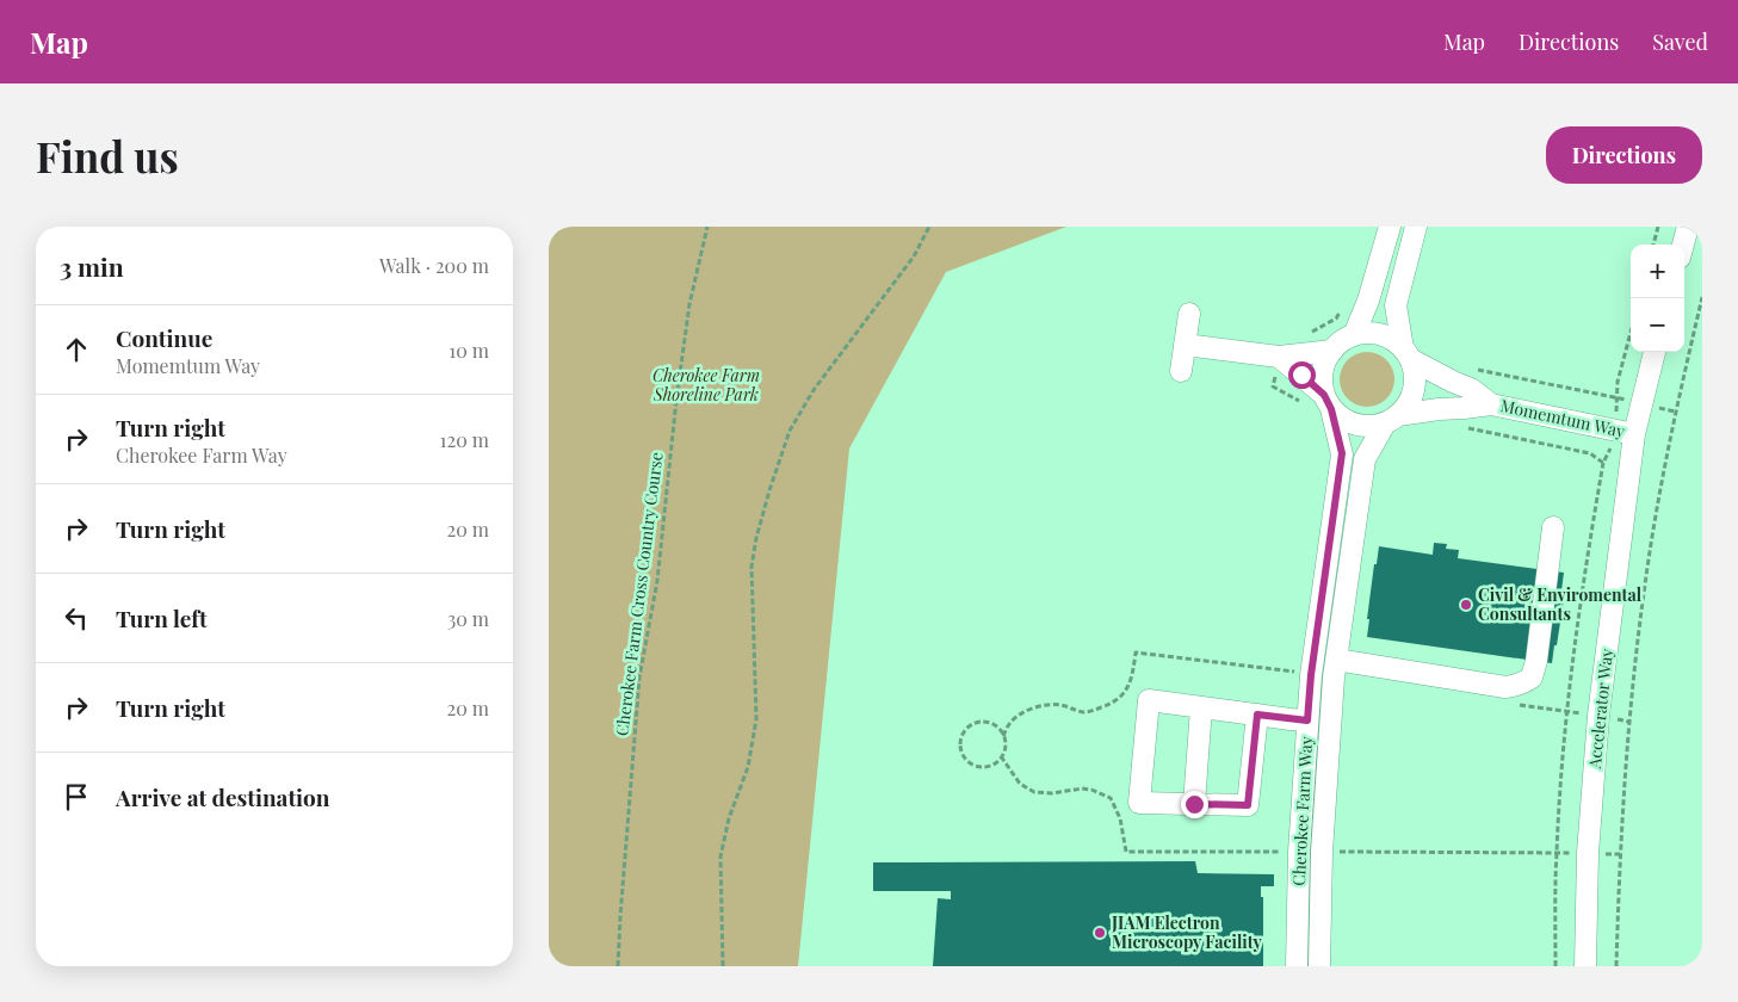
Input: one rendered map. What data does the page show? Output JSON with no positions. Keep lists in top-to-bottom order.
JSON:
{
  "streets": {
    "street": ["Momemtum Way", "Accelerator Way", "Cherokee Farm Way"],
    "path": ["Cherokee Farm Cross Country Course"]
  },
  "crossings": [
    ["Momemtum Way", "Accelerator Way"],
    ["Momemtum Way", "Cherokee Farm Way"]
  ],
  "parks": ["Cherokee Farm Shoreline Park"],
  "places": ["Civil & Enviromental Consultants", "JIAM Electron Microscopy Facility"],
  "page": {
    "header": "Map",
    "nav": ["Map", "Directions", "Saved"],
    "buttons": "Directions",
    "title": "Find us",
    "heading": ["3 min", "Walk · 200 m"],
    "map_buttons": ["+", "−"],
    "list": [
      ["Continue", "Momemtum Way", "10 m"],
      ["Turn right", "Cherokee Farm Way", "120 m"],
      ["Turn right", "20 m"],
      ["Turn left", "30 m"],
      ["Turn right", "20 m"],
      "Arrive at destination"
    ]
  }
}
